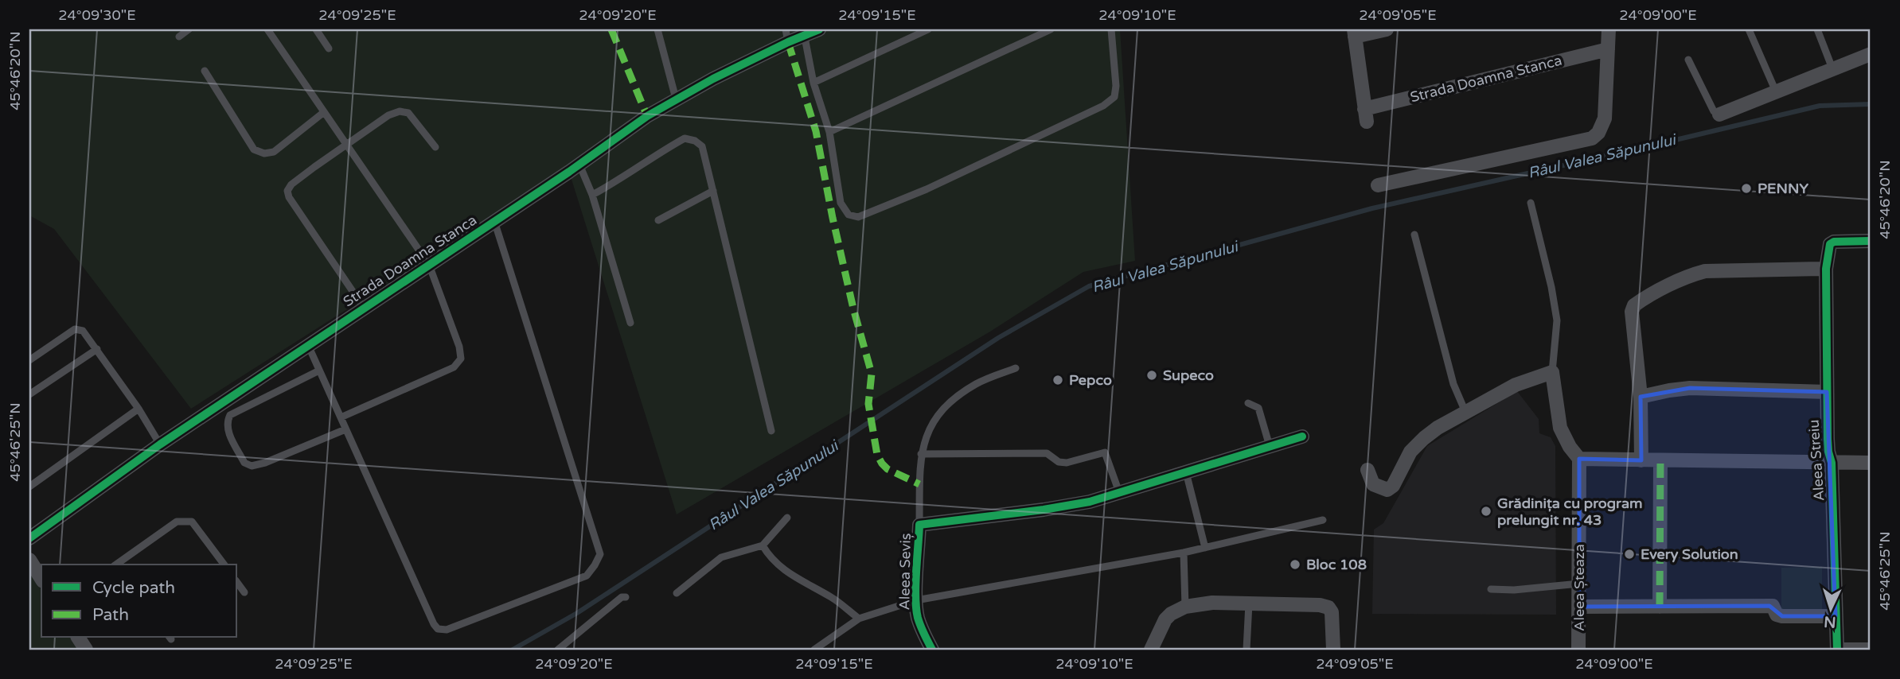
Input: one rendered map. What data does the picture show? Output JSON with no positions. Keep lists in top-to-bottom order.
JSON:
{
  "streets": {
    "street": [
      "Strada Doamna Stanca",
      "Aleea Streiu",
      "Aleea Seviș",
      "Aleea Șteaza"
    ]
  },
  "crossings": [
    ["Aleea Streiu", "Aleea Șteaza"]
  ],
  "water": ["Râul Valea Săpunului"],
  "places": [
    "PENNY",
    "Supeco",
    "Pepco",
    "Grădinița cu program prelungit nr. 43",
    "Every Solution",
    "Bloc 108"
  ],
  "legend": ["Cycle path", "Path"],
  "north": "bottom",
  "coordinates": [
    "24°09'30\"E",
    "24°09'25\"E",
    "24°09'20\"E",
    "24°09'15\"E",
    "24°09'10\"E",
    "24°09'05\"E",
    "24°09'00\"E",
    "45°46'20\"N",
    "45°46'25\"N"
  ]
}
